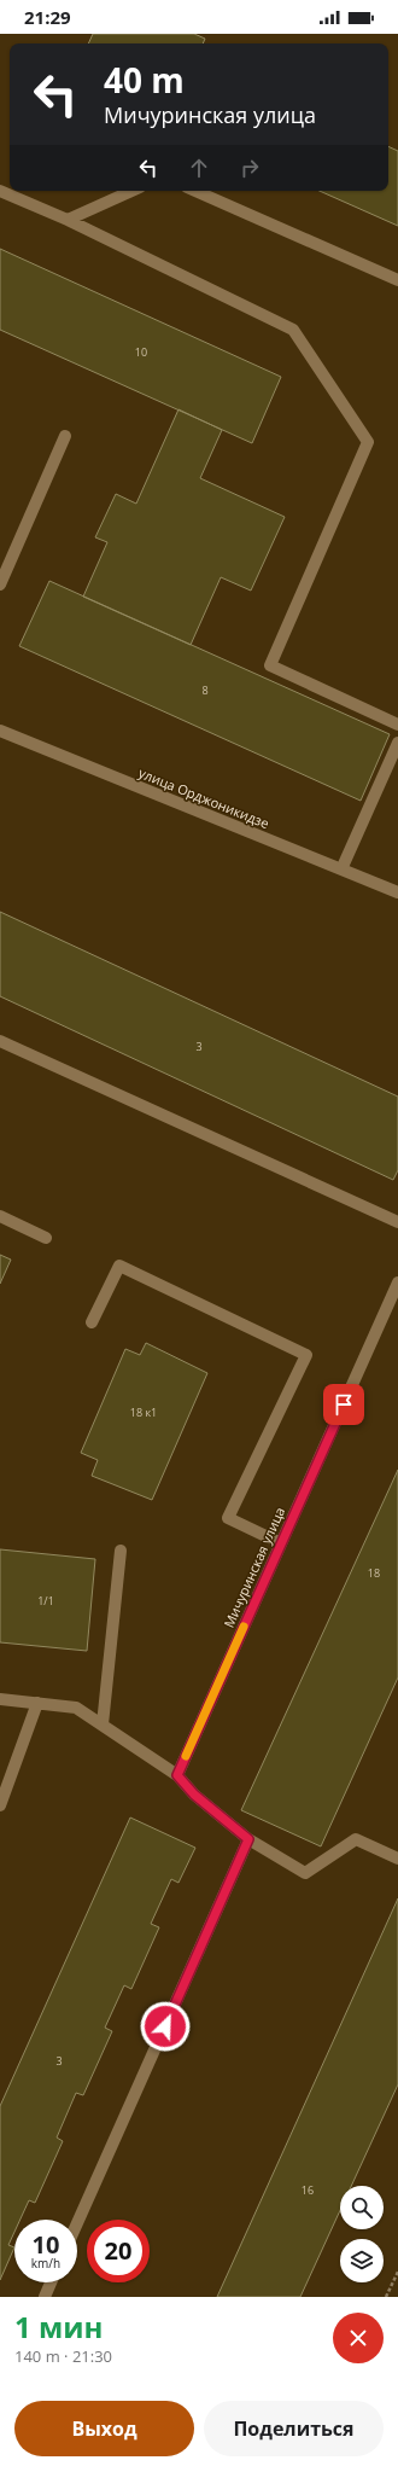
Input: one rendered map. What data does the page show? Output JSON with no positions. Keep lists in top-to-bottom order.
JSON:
{
  "streets": {
    "street": ["улица Орджоникидзе", "Мичуринская улица"]
  },
  "house_numbers": [
    "10",
    "8",
    "3",
    "18 к1",
    "18",
    "1/1",
    "3",
    "16"
  ],
  "page": {
    "status": "21:29",
    "turn": ["40 m", "Мичуринская улица"],
    "speed": "10 km/h",
    "limit": "20",
    "heading": ["1 мин", "140 m · 21:30"],
    "buttons": ["Выход", "Поделиться"]
  }
}
